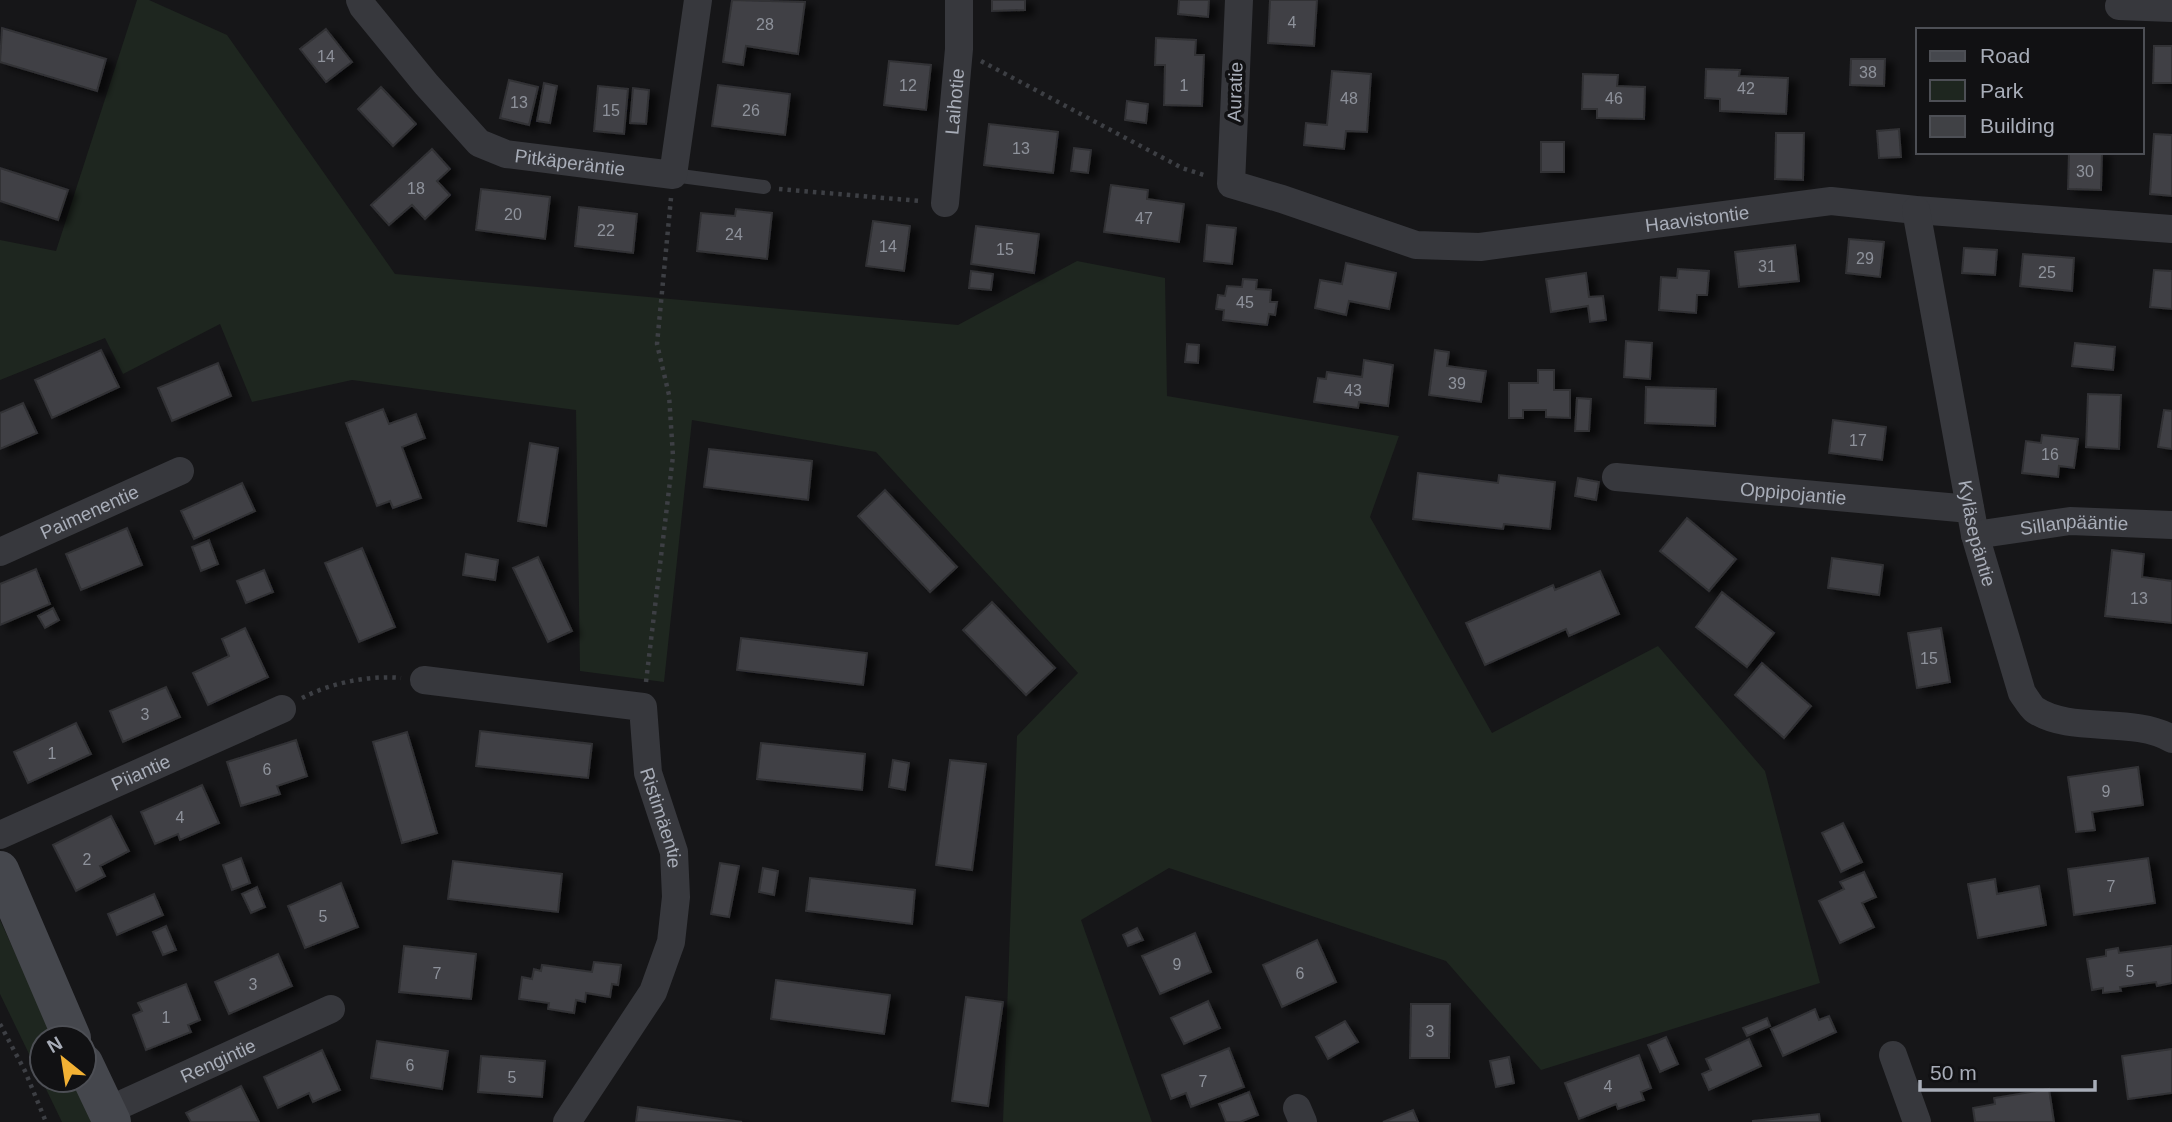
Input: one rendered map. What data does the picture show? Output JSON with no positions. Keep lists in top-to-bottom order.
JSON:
{
  "streets": {
    "street": [
      "Auratie",
      "Laihotie",
      "Pitkäperäntie",
      "Haavistontie",
      "Oppipojantie",
      "Paimenentie",
      "Sillanpääntie",
      "Kyläsepäntie",
      "Piiantie",
      "Ristimäentie",
      "Rengintie"
    ]
  },
  "crossings": [
    ["Auratie", "Haavistontie"],
    ["Haavistontie", "Kyläsepäntie"],
    ["Oppipojantie", "Sillanpääntie"],
    ["Oppipojantie", "Kyläsepäntie"],
    ["Sillanpääntie", "Kyläsepäntie"]
  ],
  "house_numbers": [
    "4",
    "28",
    "14",
    "38",
    "12",
    "1",
    "42",
    "48",
    "46",
    "13",
    "15",
    "26",
    "13",
    "30",
    "18",
    "20",
    "47",
    "22",
    "24",
    "14",
    "15",
    "29",
    "31",
    "25",
    "45",
    "39",
    "43",
    "17",
    "16",
    "13",
    "15",
    "3",
    "1",
    "6",
    "9",
    "4",
    "2",
    "7",
    "5",
    "9",
    "5",
    "7",
    "6",
    "3",
    "1",
    "3",
    "6",
    "5",
    "7",
    "4"
  ],
  "legend": ["Road", "Park", "Building"],
  "scale_bar": "50 m",
  "north": "top left"
}
